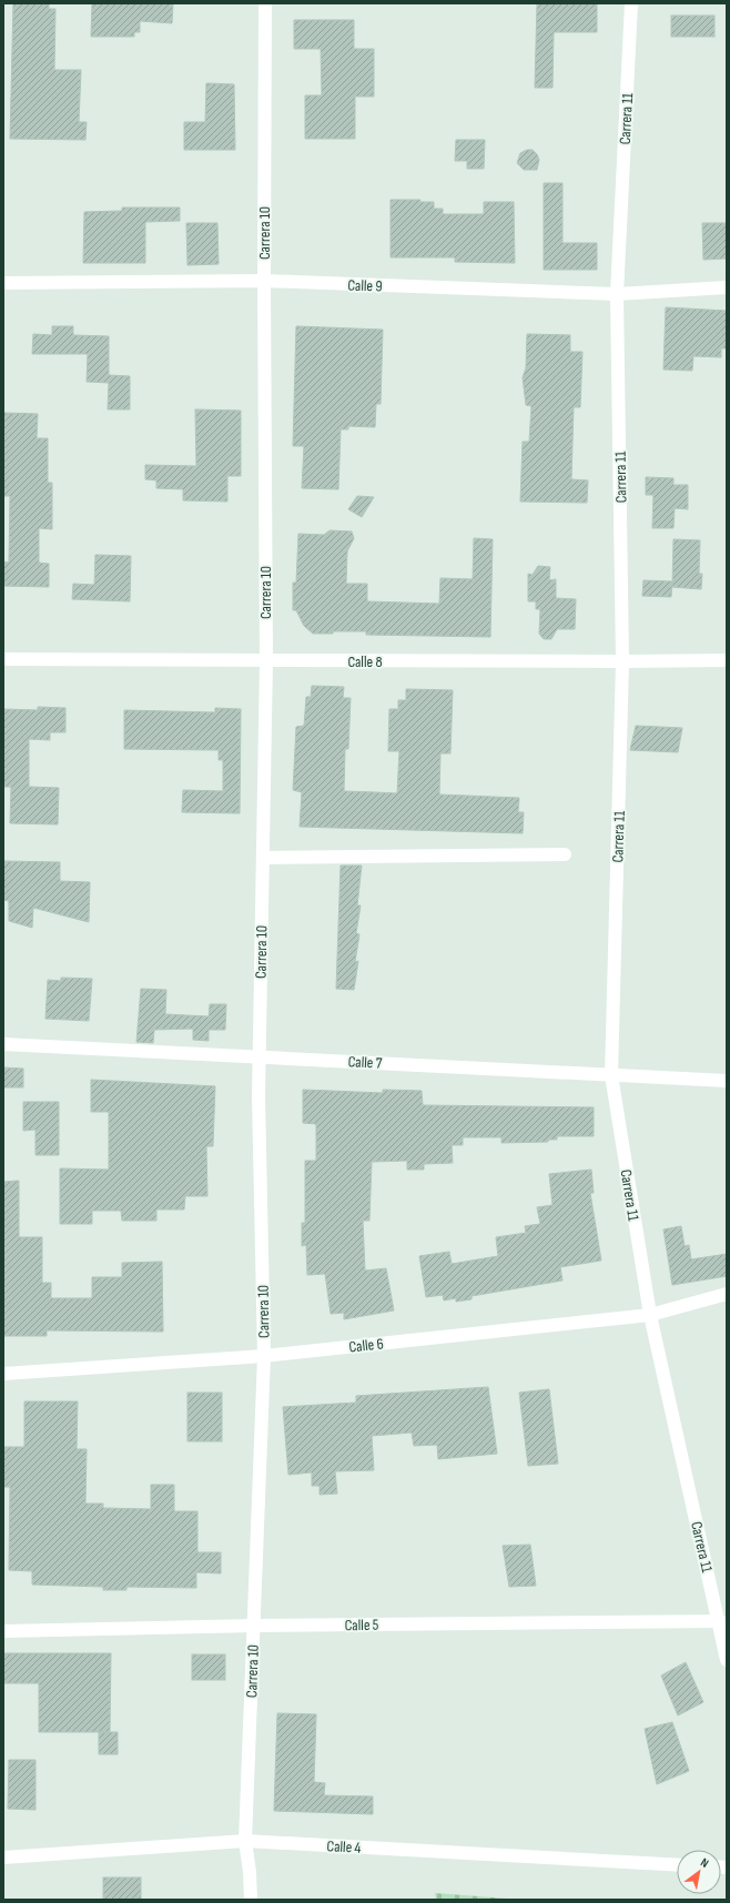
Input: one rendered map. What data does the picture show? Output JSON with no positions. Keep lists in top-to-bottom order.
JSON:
{
  "streets": {
    "street": [
      "Carrera 11",
      "Carrera 10",
      "Calle 9",
      "Calle 8",
      "Calle 7",
      "Calle 6",
      "Calle 5",
      "Calle 4"
    ]
  },
  "crossings": [
    ["Carrera 11", "Calle 9"],
    ["Carrera 11", "Calle 8"],
    ["Carrera 11", "Calle 7"],
    ["Carrera 11", "Calle 6"],
    ["Carrera 11", "Calle 5"],
    ["Carrera 10", "Calle 9"],
    ["Carrera 10", "Calle 8"],
    ["Carrera 10", "Calle 7"],
    ["Carrera 10", "Calle 6"],
    ["Carrera 10", "Calle 5"],
    ["Carrera 10", "Calle 4"]
  ],
  "north": "top right"
}
